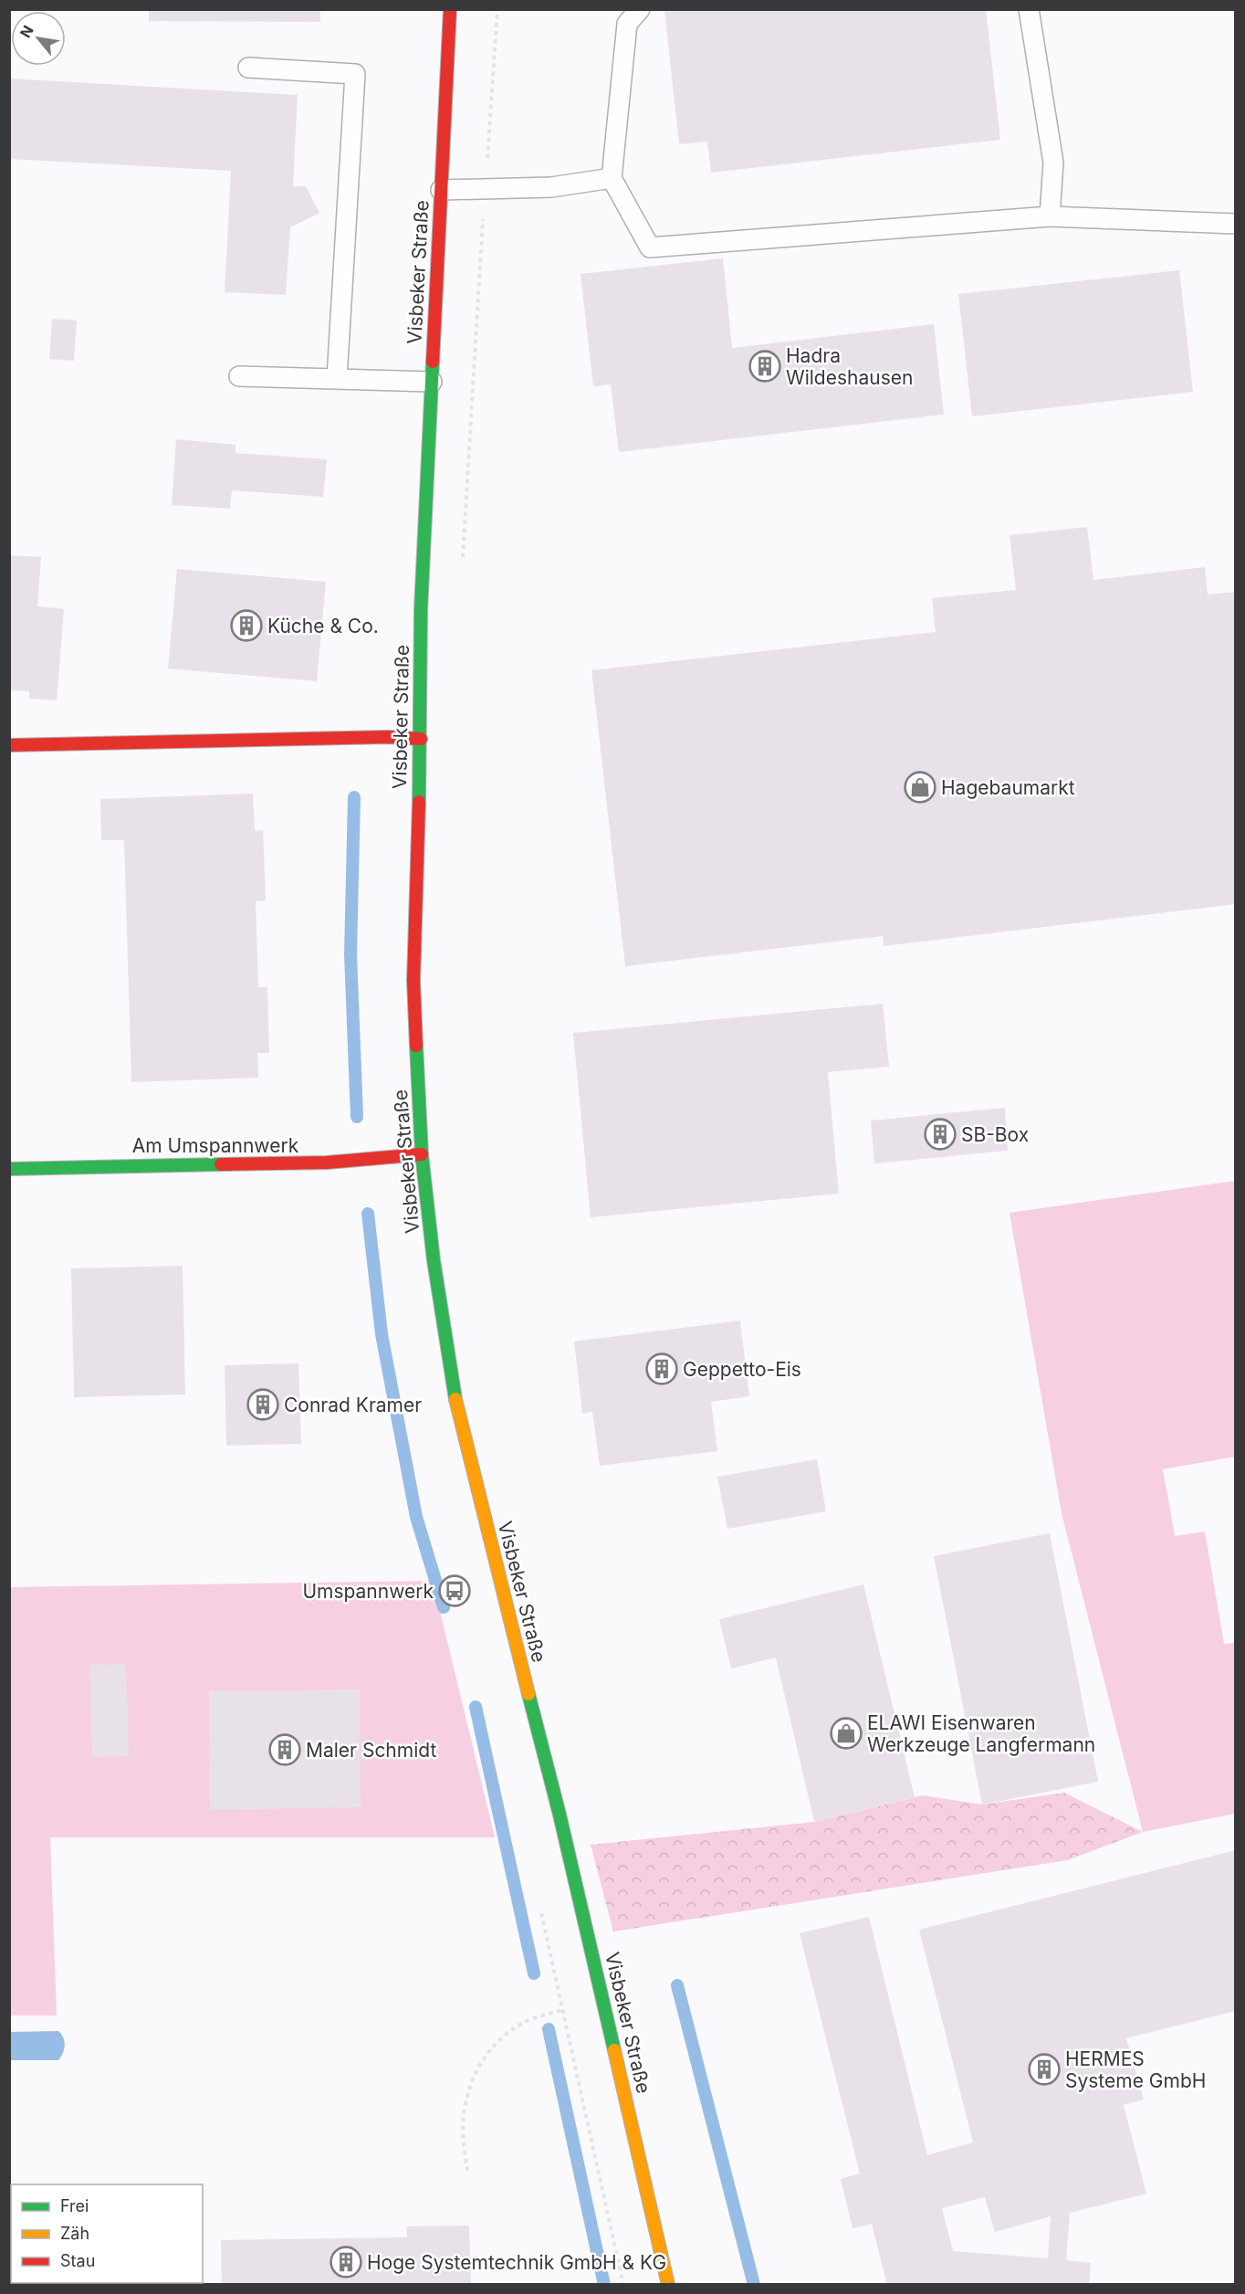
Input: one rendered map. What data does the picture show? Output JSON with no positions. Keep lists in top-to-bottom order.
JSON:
{
  "streets": {
    "main road": ["Visbeker Straße", "Am Umspannwerk"]
  },
  "crossings": [
    ["Visbeker Straße", "Am Umspannwerk"]
  ],
  "places": {
    "building": [
      "Hadra Wildeshausen",
      "Küche & Co.",
      "SB-Box",
      "Geppetto-Eis",
      "Conrad Kramer",
      "Maler Schmidt",
      "HERMES Systeme GmbH",
      "Hoge Systemtechnik GmbH & KG"
    ],
    "shop": ["Hagebaumarkt", "ELAWI Eisenwaren Werkzeuge Langfermann"],
    "bus stop": ["Umspannwerk"]
  },
  "legend": ["Frei", "Zäh", "Stau"],
  "north": "top left"
}
